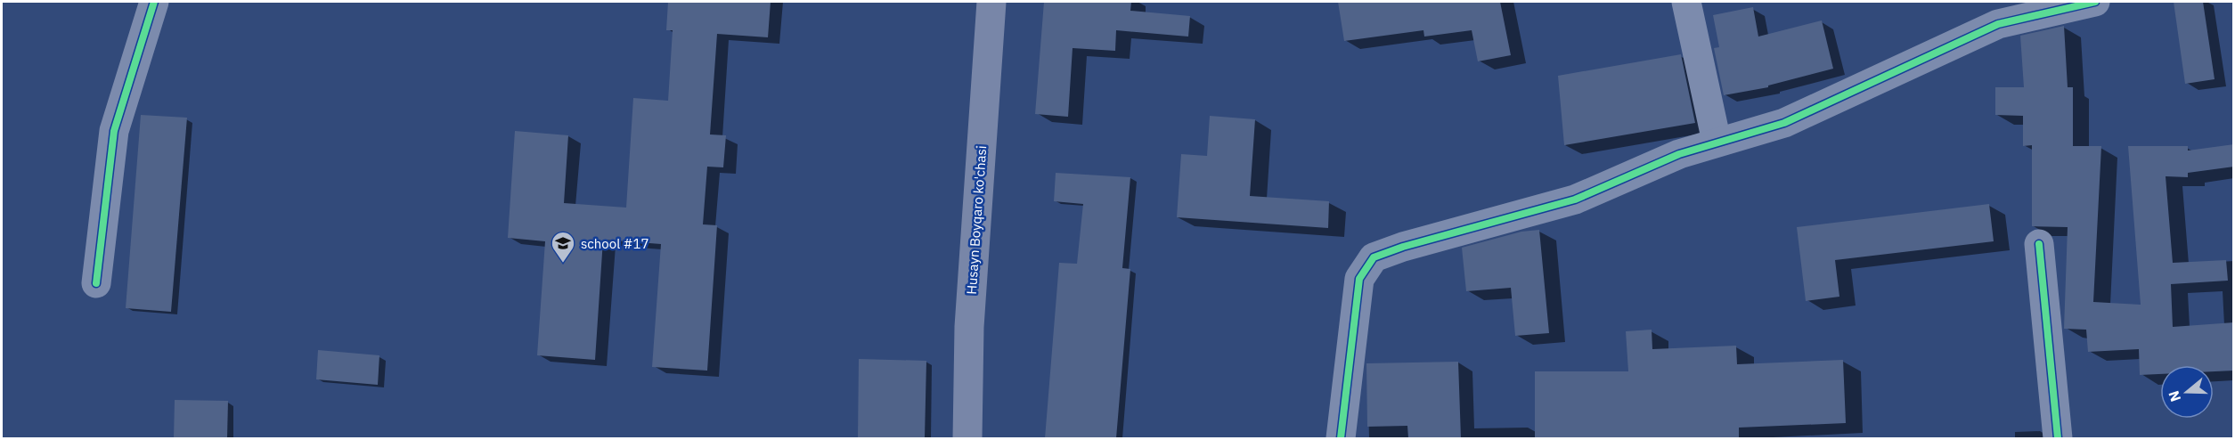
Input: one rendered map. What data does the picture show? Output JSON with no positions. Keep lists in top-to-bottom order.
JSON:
{
  "streets": {
    "main road": ["Husayn Boyqaro ko'chasi"]
  },
  "places": {
    "school or university": ["school #17"]
  },
  "north": "left"
}
